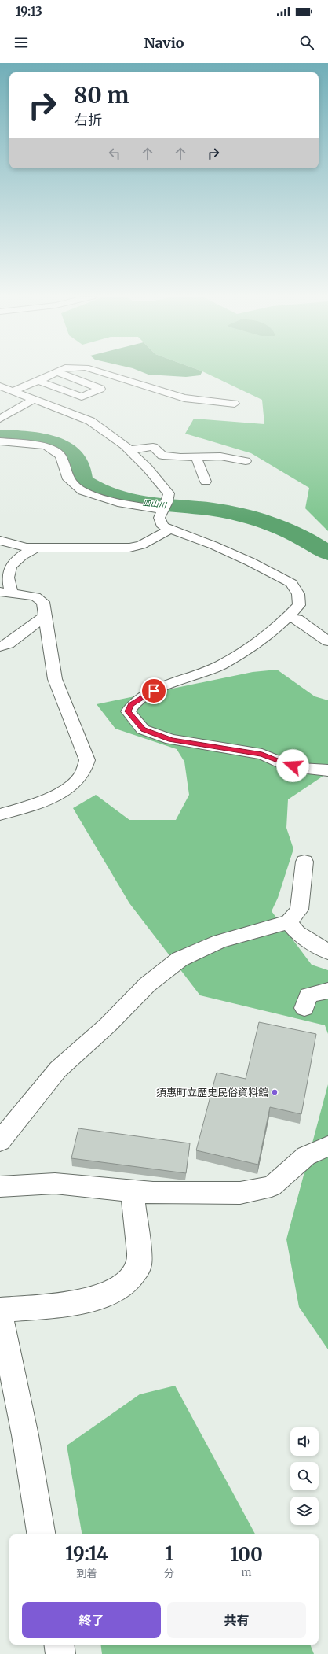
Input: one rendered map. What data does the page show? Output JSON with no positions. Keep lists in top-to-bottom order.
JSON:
{
  "water": ["皿山川"],
  "places": ["須惠町立歴史民俗資料館"],
  "page": {
    "status": "19:13",
    "header": "Navio",
    "turn": ["80 m", "右折"],
    "eta": [
      "19:14",
      "到着",
      "1",
      "分",
      "100",
      "m"
    ],
    "buttons": ["終了", "共有"]
  }
}
